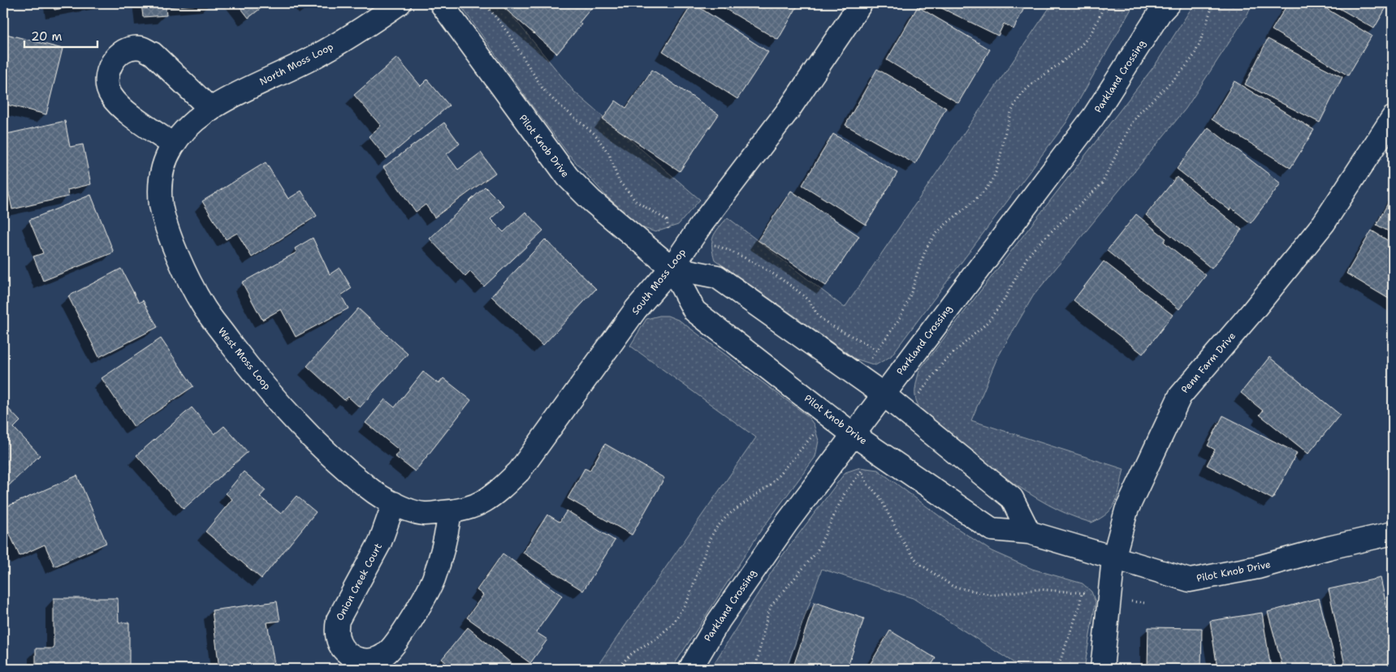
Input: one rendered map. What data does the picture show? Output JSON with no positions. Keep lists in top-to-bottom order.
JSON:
{
  "streets": {
    "street": [
      "North Moss Loop",
      "Parkland Crossing",
      "Pilot Knob Drive",
      "South Moss Loop",
      "West Moss Loop",
      "Penn Farm Drive",
      "Onion Creek Court"
    ]
  },
  "crossings": [
    ["North Moss Loop", "West Moss Loop"],
    ["Parkland Crossing", "Pilot Knob Drive"],
    ["Pilot Knob Drive", "South Moss Loop"],
    ["Pilot Knob Drive", "Penn Farm Drive"],
    ["South Moss Loop", "West Moss Loop"],
    ["South Moss Loop", "Onion Creek Court"],
    ["West Moss Loop", "Onion Creek Court"]
  ],
  "scale_bar": "20 m"
}
